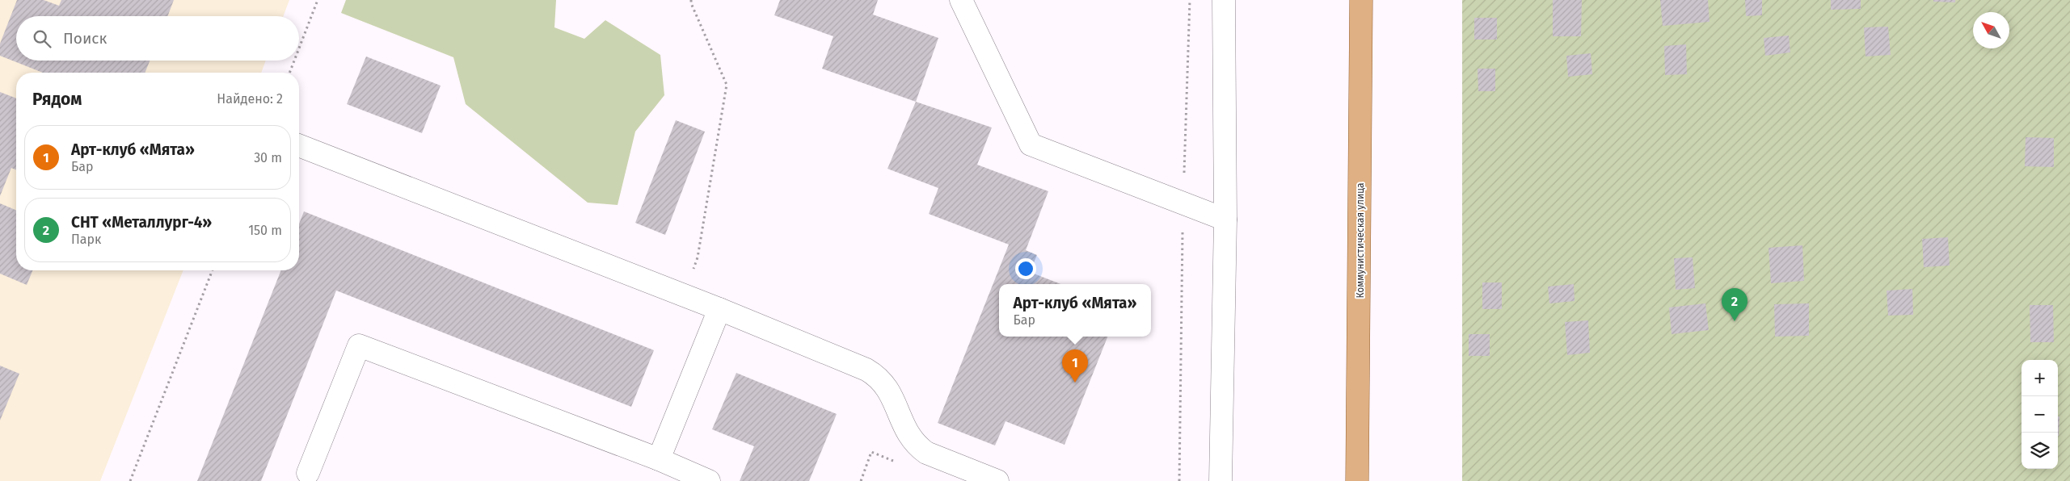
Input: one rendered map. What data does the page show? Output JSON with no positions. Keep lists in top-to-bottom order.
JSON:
{
  "streets": {
    "main road": ["Коммунистическая улица"]
  },
  "north": "top left",
  "page": {
    "search": "Поиск",
    "heading": ["Рядом", "Найдено: 2"],
    "list": [
      {
        "mark": "1",
        "name": "Арт-клуб «Мята»",
        "note": "Бар",
        "value": "30 m"
      },
      {
        "mark": "2",
        "name": "СНТ «Металлург-4»",
        "note": "Парк",
        "value": "150 m"
      }
    ],
    "popup": ["Арт-клуб «Мята»", "Бар"],
    "pins": ["2", "1"],
    "map_buttons": ["+", "−"]
  }
}
